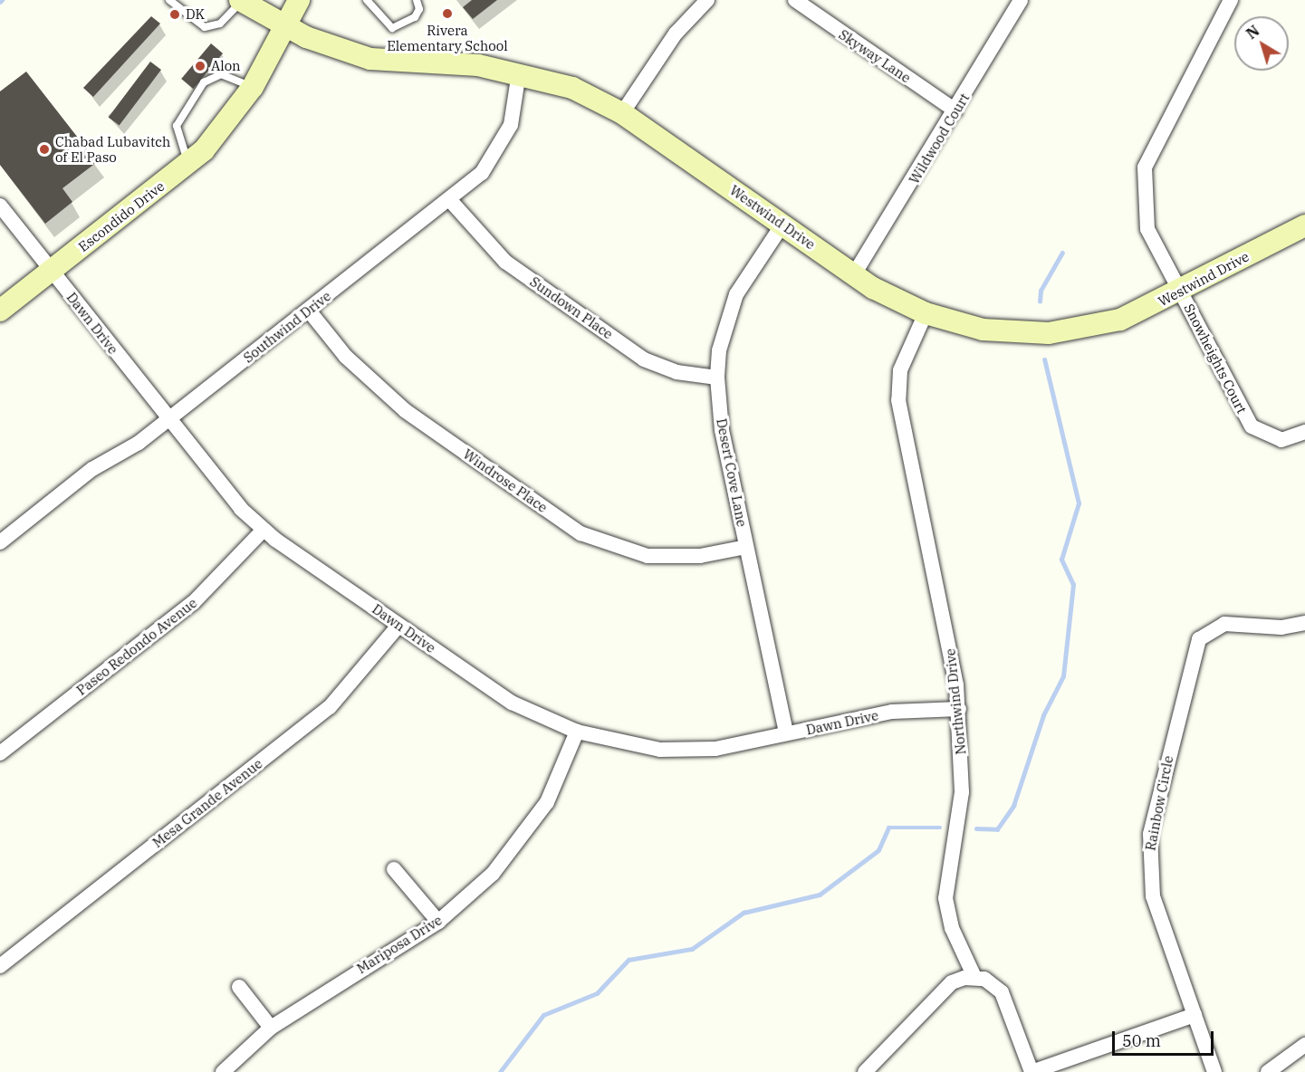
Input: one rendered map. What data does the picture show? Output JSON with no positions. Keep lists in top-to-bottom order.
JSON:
{
  "streets": {
    "main road": ["Escondido Drive", "Westwind Drive"],
    "street": [
      "Skyway Lane",
      "Wildwood Court",
      "Sundown Place",
      "Dawn Drive",
      "Southwind Drive",
      "Snowheights Court",
      "Desert Cove Lane",
      "Windrose Place",
      "Paseo Redondo Avenue",
      "Northwind Drive",
      "Mesa Grande Avenue",
      "Rainbow Circle",
      "Mariposa Drive"
    ]
  },
  "crossings": [
    ["Skyway Lane", "Wildwood Court"],
    ["Wildwood Court", "Westwind Drive"],
    ["Escondido Drive", "Westwind Drive"],
    ["Escondido Drive", "Dawn Drive"],
    ["Westwind Drive", "Southwind Drive"],
    ["Westwind Drive", "Snowheights Court"],
    ["Westwind Drive", "Desert Cove Lane"],
    ["Westwind Drive", "Northwind Drive"],
    ["Sundown Place", "Southwind Drive"],
    ["Sundown Place", "Desert Cove Lane"],
    ["Dawn Drive", "Southwind Drive"],
    ["Dawn Drive", "Desert Cove Lane"],
    ["Dawn Drive", "Paseo Redondo Avenue"],
    ["Dawn Drive", "Northwind Drive"],
    ["Dawn Drive", "Mesa Grande Avenue"],
    ["Dawn Drive", "Mariposa Drive"],
    ["Southwind Drive", "Windrose Place"],
    ["Desert Cove Lane", "Windrose Place"]
  ],
  "places": [
    "Rivera Elementary School",
    "DK",
    "Alon",
    "Chabad Lubavitch of El Paso"
  ],
  "scale_bar": "50 m",
  "north": "top left"
}
